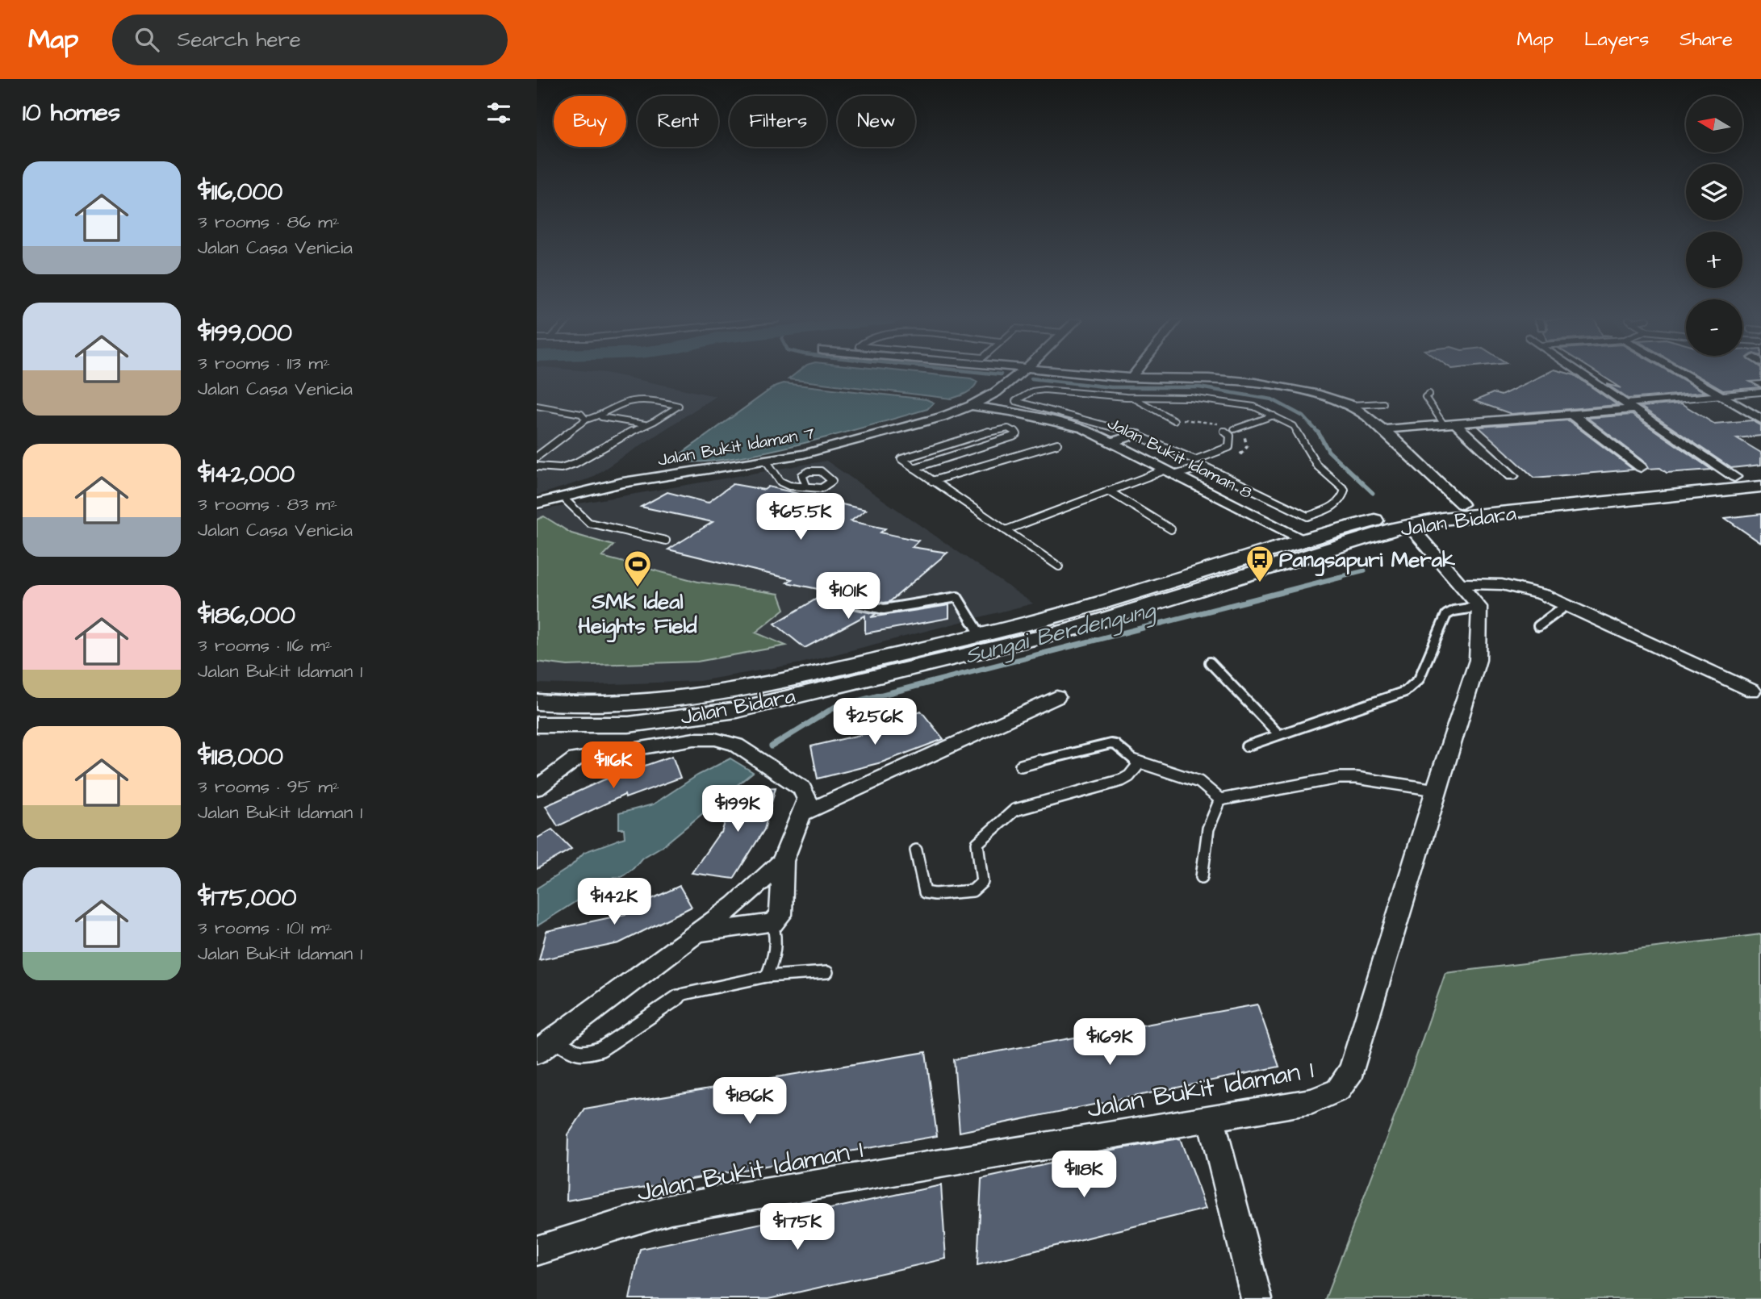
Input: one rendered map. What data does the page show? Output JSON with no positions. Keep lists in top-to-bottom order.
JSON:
{
  "streets": {
    "main road": ["Jalan Bidara"],
    "street": ["Jalan Bukit Idaman 7", "Jalan Bukit Idaman 8", "Jalan Bukit Idaman 1"]
  },
  "crossings": [
    ["Jalan Bukit Idaman 7", "Jalan Bukit Idaman 8"],
    ["Jalan Bukit Idaman 8", "Jalan Bidara"]
  ],
  "water": ["Sungai Berdengung"],
  "places": {
    "bus stop": ["Pangsapuri Merak"],
    "sports": ["SMK Ideal Heights Field"]
  },
  "north": "left",
  "page": {
    "header": "Map",
    "search": "Search here",
    "nav": ["Map", "Layers", "Share"],
    "heading": "10 homes",
    "map_buttons": ["+", "−"],
    "chip": [
      "Buy",
      "Rent",
      "Filters",
      "New"
    ],
    "list": [
      {
        "name": "$116,000",
        "note": "3 rooms · 86 m² · Jalan Casa Venicia"
      },
      {
        "name": "$199,000",
        "note": "3 rooms · 113 m² · Jalan Casa Venicia"
      },
      {
        "name": "$142,000",
        "note": "3 rooms · 83 m² · Jalan Casa Venicia"
      },
      {
        "name": "$186,000",
        "note": "3 rooms · 116 m² · Jalan Bukit Idaman 1"
      },
      {
        "name": "$118,000",
        "note": "3 rooms · 95 m² · Jalan Bukit Idaman 1"
      },
      {
        "name": "$175,000",
        "note": "3 rooms · 101 m² · Jalan Bukit Idaman 1"
      }
    ],
    "price": [
      "$65.5K",
      "$101K",
      "$256K",
      "$116K",
      "$199K",
      "$142K",
      "$169K",
      "$186K",
      "$118K",
      "$175K"
    ]
  }
}
